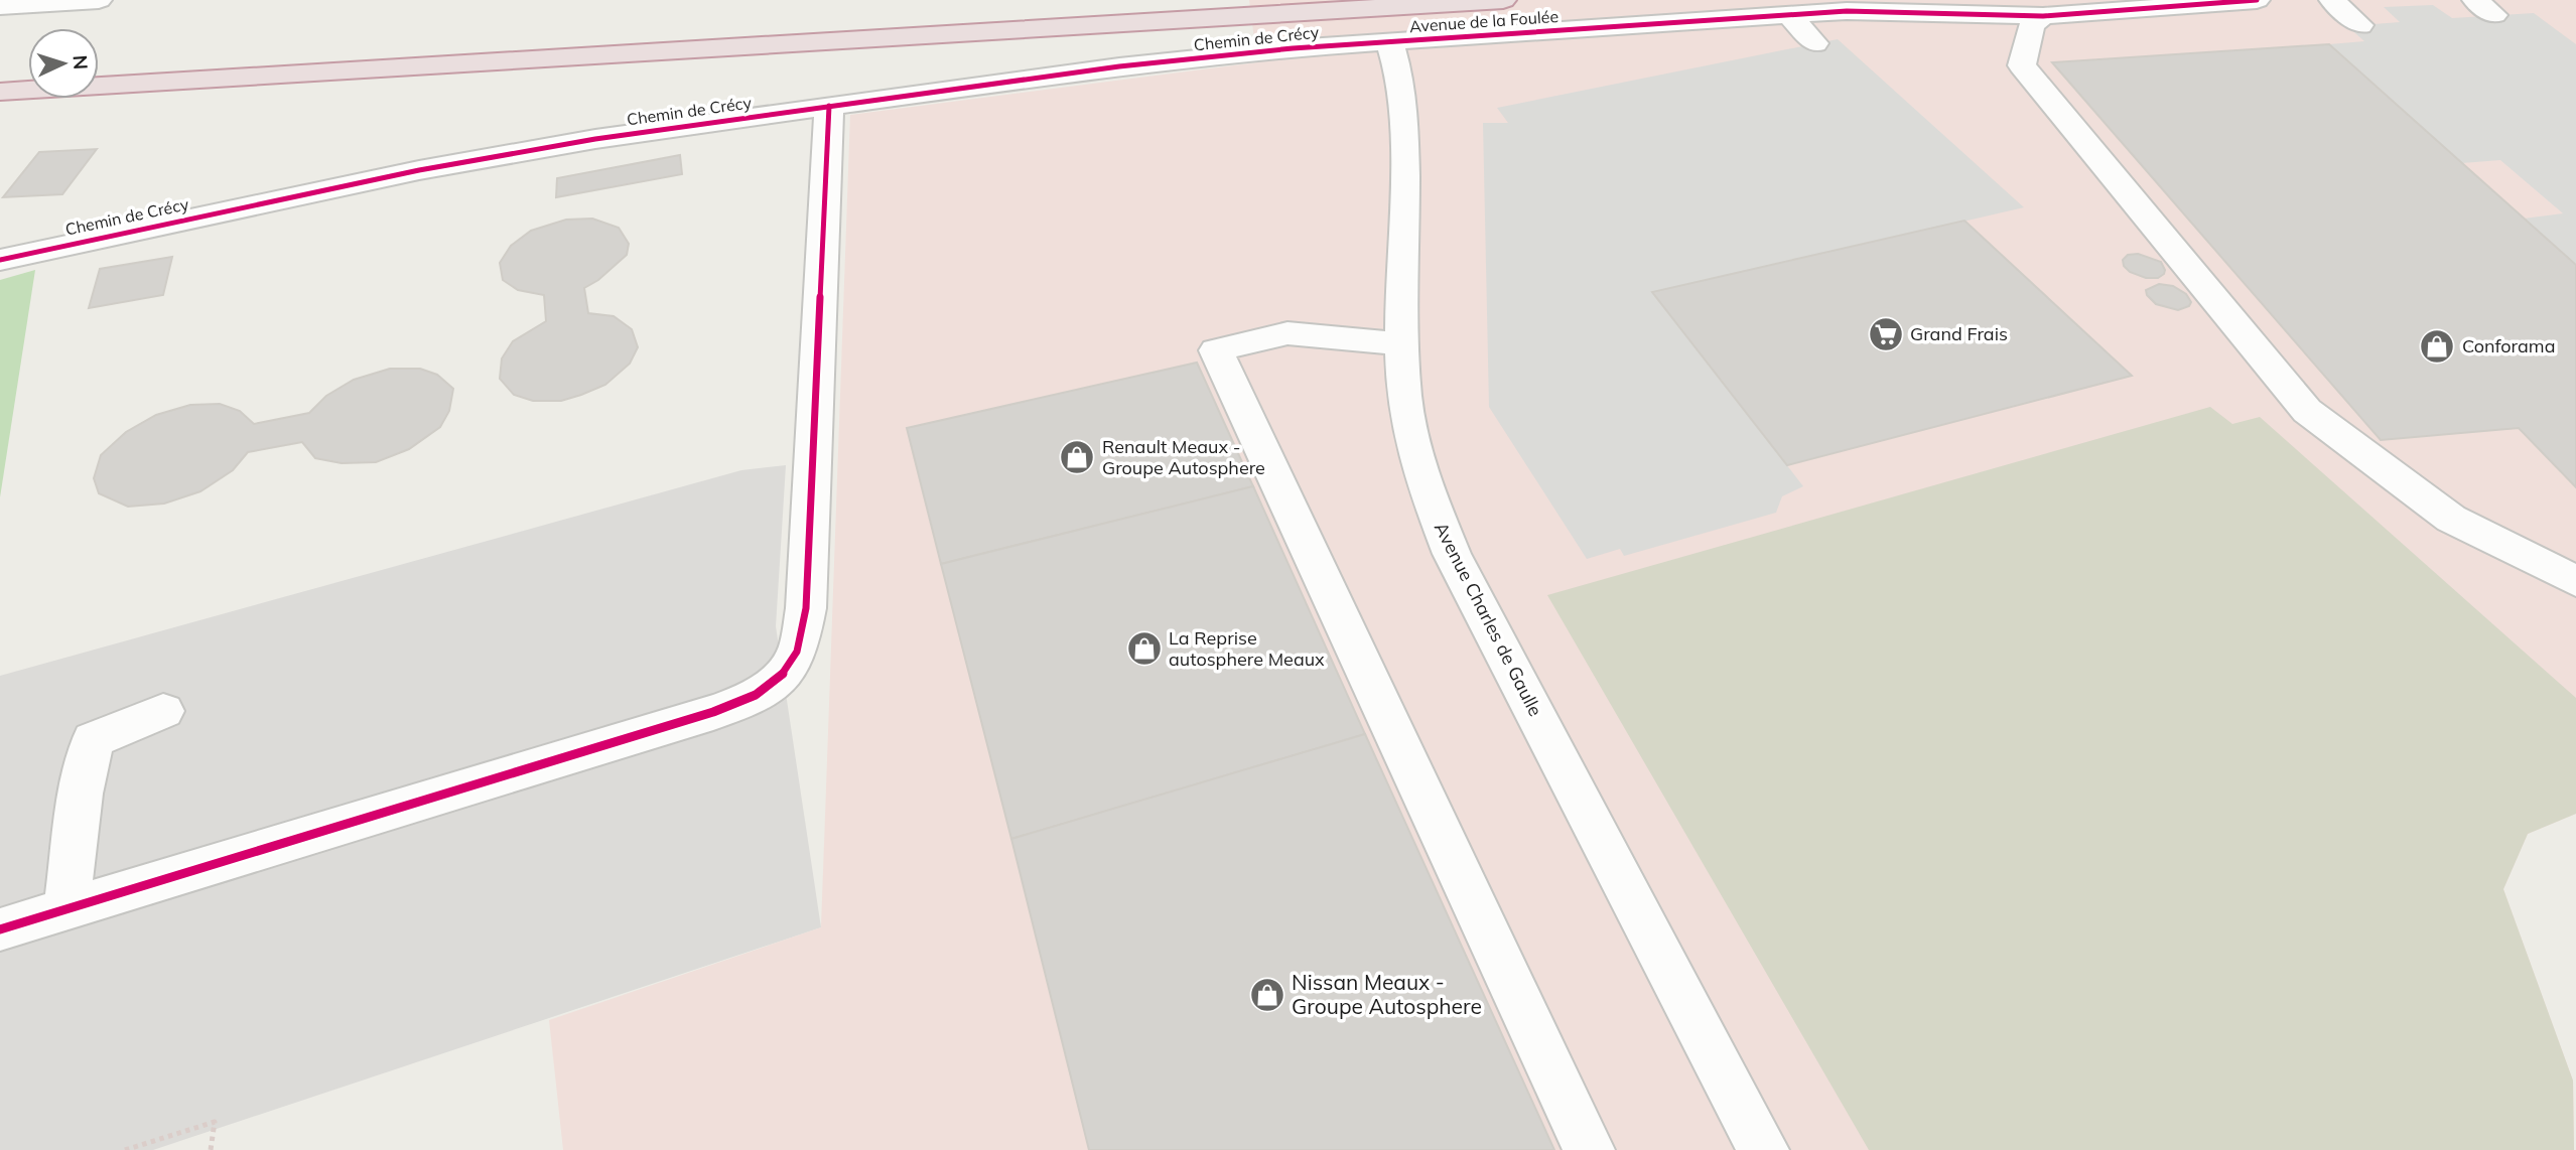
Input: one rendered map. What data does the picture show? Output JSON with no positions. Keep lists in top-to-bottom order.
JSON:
{
  "streets": {
    "street": ["Avenue de la Foulée", "Chemin de Crécy", "Avenue Charles de Gaulle"]
  },
  "crossings": [
    ["Avenue de la Foulée", "Chemin de Crécy"],
    ["Avenue de la Foulée", "Avenue Charles de Gaulle"],
    ["Chemin de Crécy", "Avenue Charles de Gaulle"]
  ],
  "places": {
    "supermarket": ["Grand Frais"],
    "shop": [
      "Conforama",
      "Renault Meaux - Groupe Autosphere",
      "La Reprise autosphere Meaux",
      "Nissan Meaux - Groupe Autosphere"
    ]
  },
  "north": "right"
}
